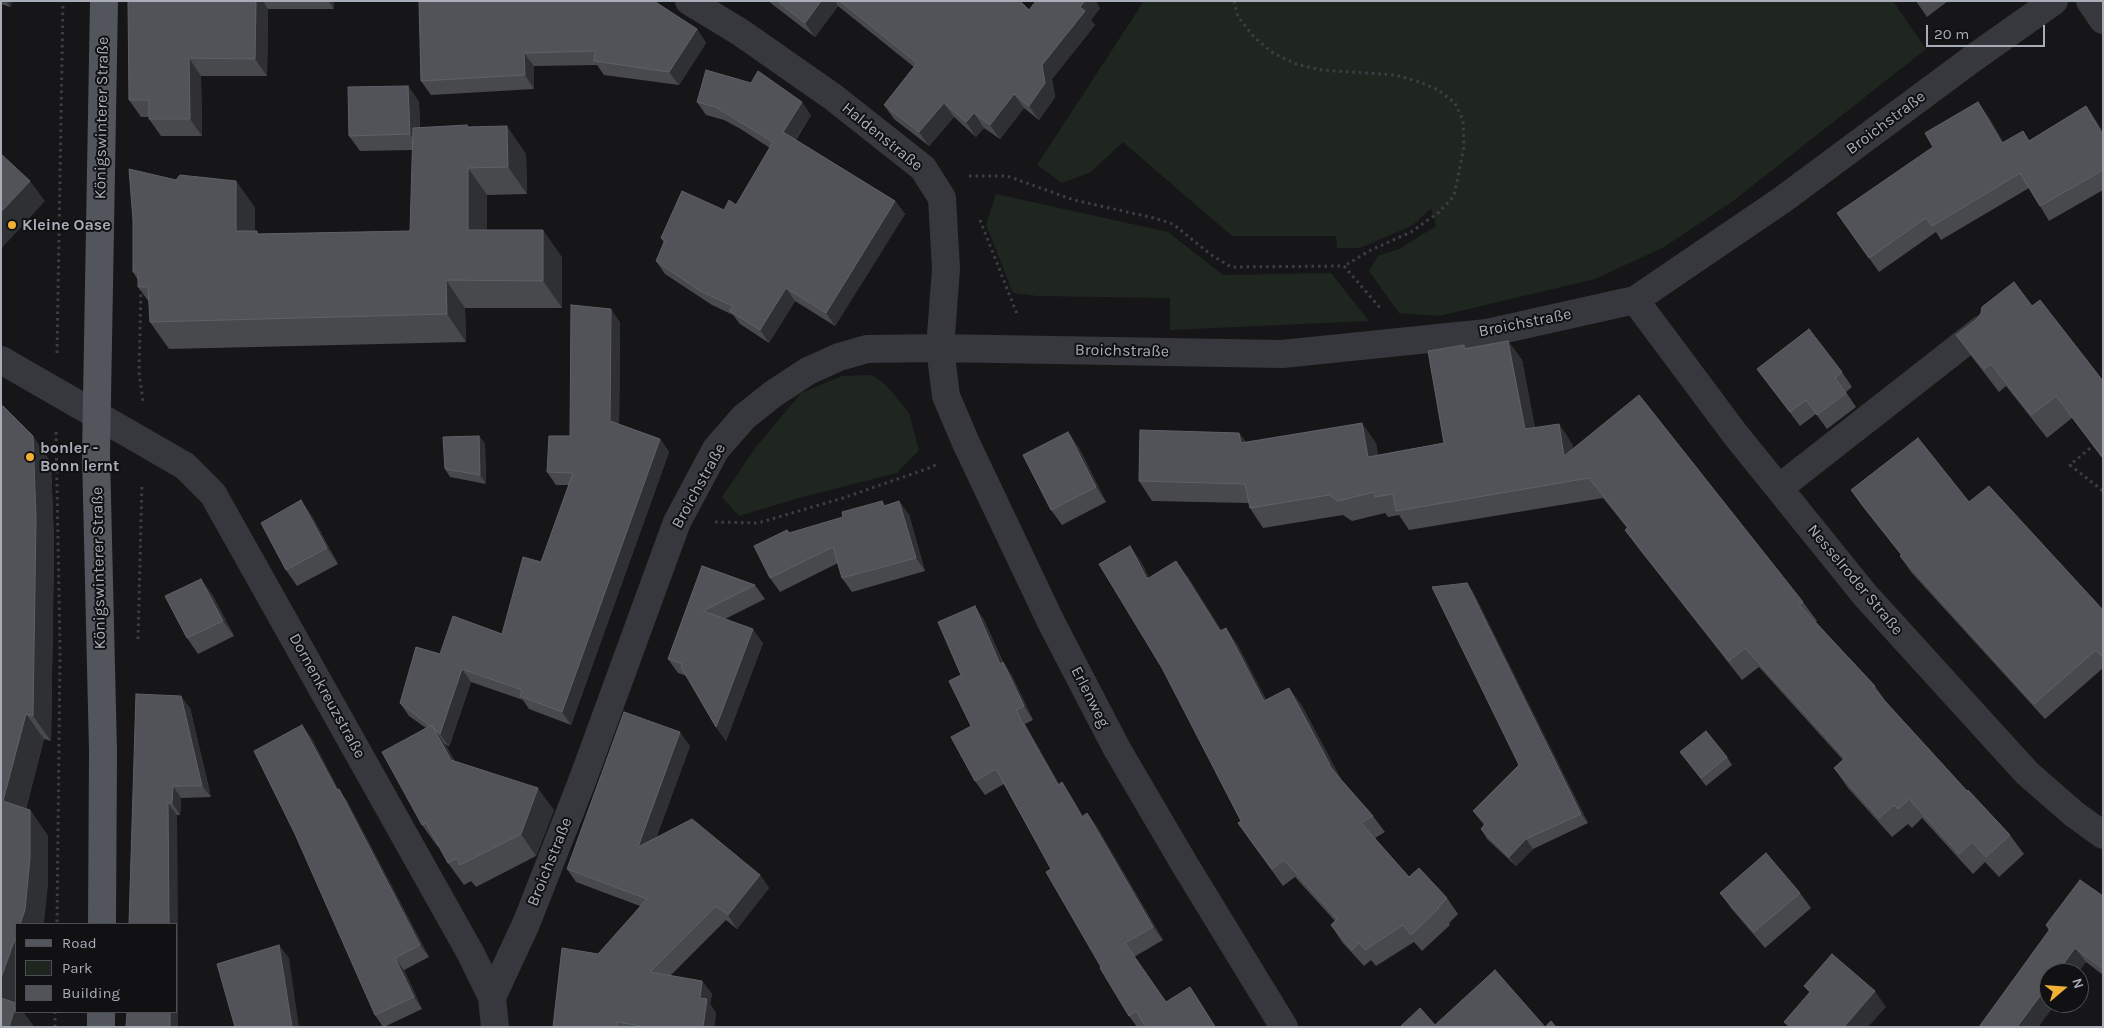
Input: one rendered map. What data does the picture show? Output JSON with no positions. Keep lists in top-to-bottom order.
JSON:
{
  "streets": {
    "main road": ["Königswinterer Straße"],
    "street": [
      "Broichstraße",
      "Haldenstraße",
      "Nesselroder Straße",
      "Dornenkreuzstraße",
      "Erlenweg"
    ]
  },
  "crossings": [
    ["Königswinterer Straße", "Dornenkreuzstraße"],
    ["Broichstraße", "Haldenstraße"],
    ["Broichstraße", "Nesselroder Straße"],
    ["Broichstraße", "Dornenkreuzstraße"],
    ["Broichstraße", "Erlenweg"],
    ["Haldenstraße", "Erlenweg"]
  ],
  "places": ["Kleine Oase", "bonler - Bonn lernt"],
  "legend": ["Road", "Park", "Building"],
  "scale_bar": "20 m",
  "north": "right"
}
